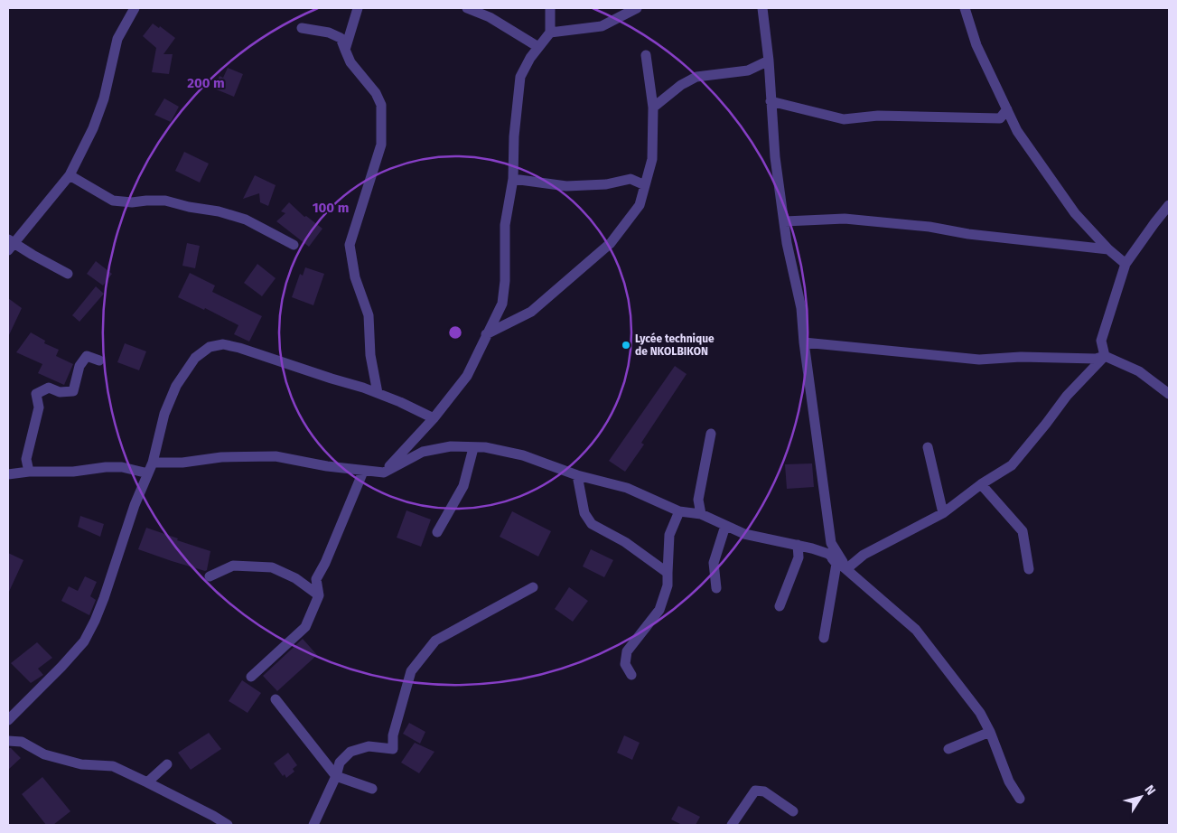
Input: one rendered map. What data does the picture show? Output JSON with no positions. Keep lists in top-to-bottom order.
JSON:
{
  "places": ["Lycée technique de NKOLBIKON"],
  "north": "top right",
  "rings": ["200 m", "100 m"]
}
